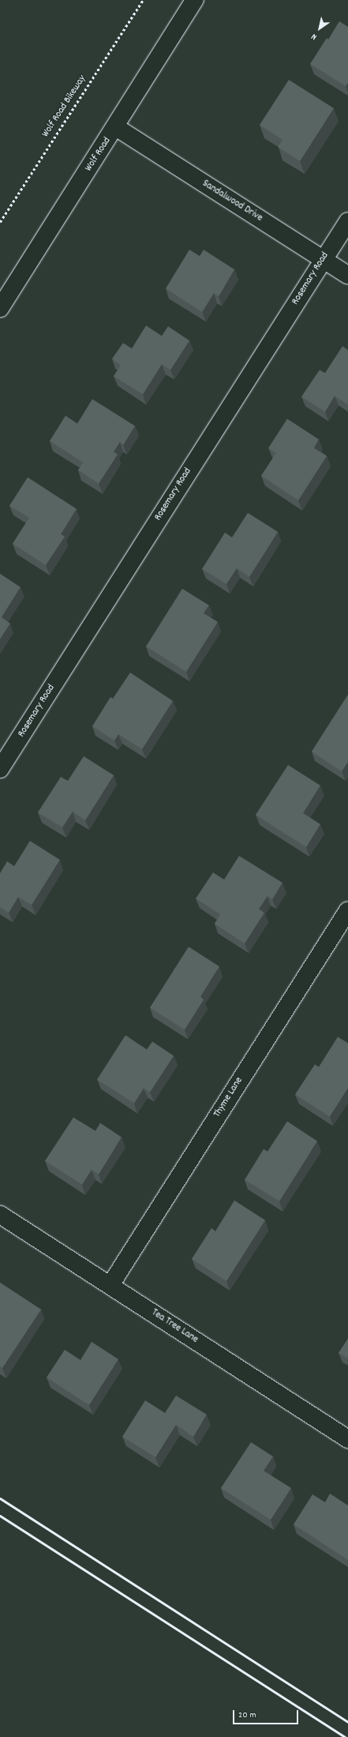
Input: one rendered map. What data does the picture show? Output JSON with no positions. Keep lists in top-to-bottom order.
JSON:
{
  "streets": {
    "street": [
      "Wolf Road",
      "Sandalwood Drive",
      "Rosemary Road",
      "Thyme Lane",
      "Tea Tree Lane"
    ],
    "path": ["Wolf Road Bikeway"]
  },
  "crossings": [
    ["Wolf Road", "Sandalwood Drive"],
    ["Sandalwood Drive", "Rosemary Road"],
    ["Thyme Lane", "Tea Tree Lane"]
  ],
  "scale_bar": "20 m",
  "north": "bottom left"
}
